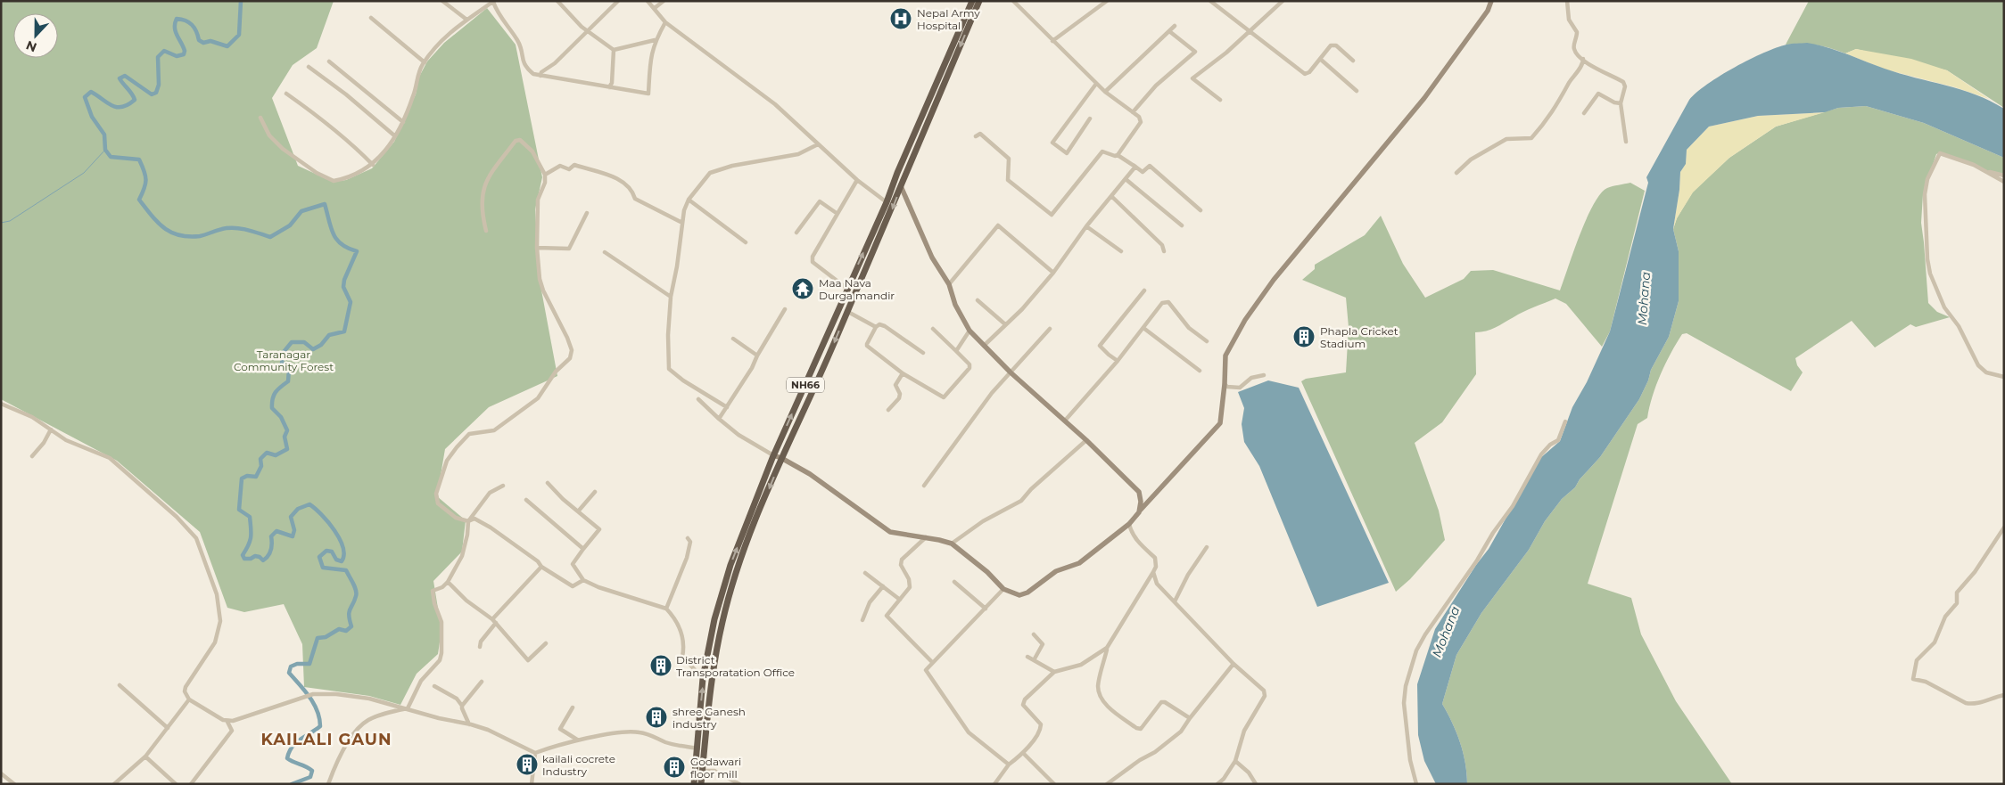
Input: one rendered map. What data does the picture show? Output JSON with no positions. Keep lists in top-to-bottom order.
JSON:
{
  "streets": {
    "highway": ["NH66"]
  },
  "districts": ["KAILALI GAUN"],
  "water": ["Mohana"],
  "parks": ["Taranagar Community Forest"],
  "places": {
    "hospital": ["Nepal Army Hospital"],
    "temple": ["Maa Nava Durga mandir"],
    "building": [
      "Phapla Cricket Stadium",
      "District Transporatation Office",
      "shree Ganesh industry",
      "kailali cocrete Industry",
      "Godawari floor mill"
    ]
  },
  "north": "bottom"
}
